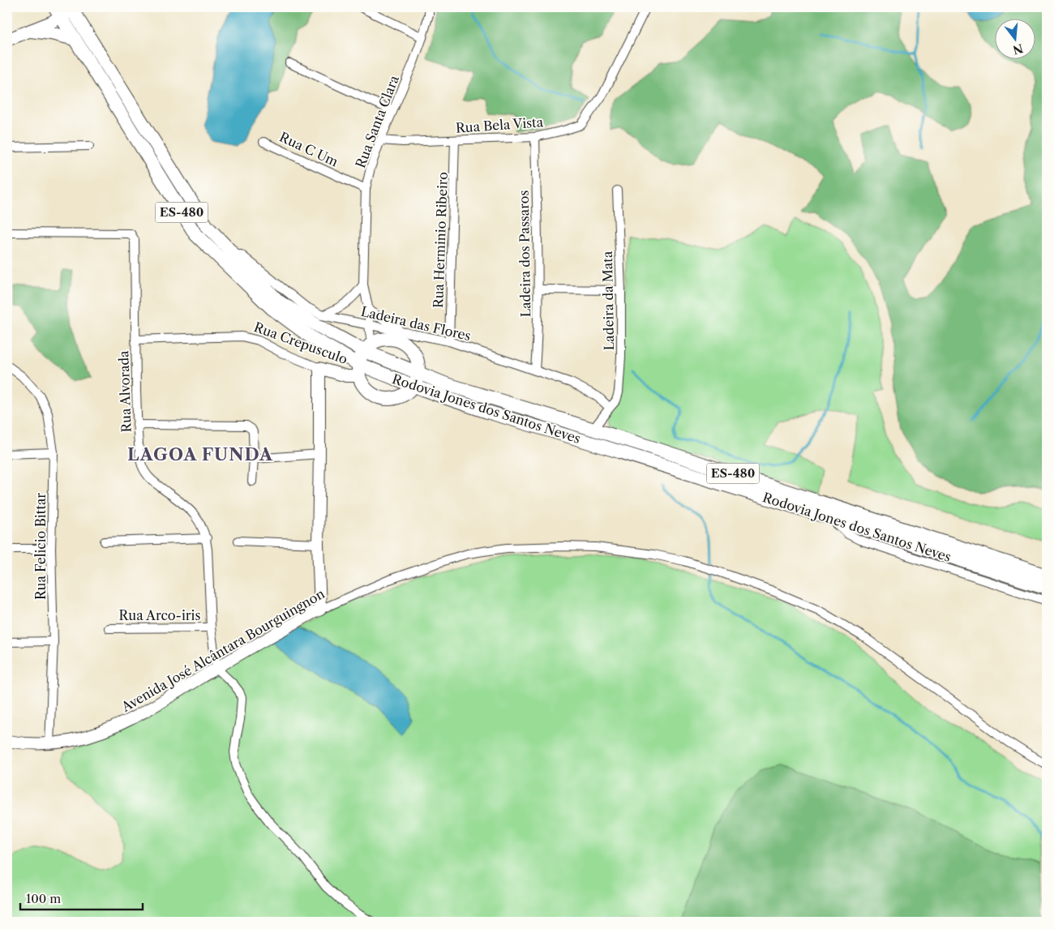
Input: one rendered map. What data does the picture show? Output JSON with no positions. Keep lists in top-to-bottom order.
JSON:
{
  "streets": {
    "main road": ["ES-480", "Rodovia Jones dos Santos Neves"],
    "street": [
      "Rua Santa Clara",
      "Rua Bela Vista",
      "Rua C Um",
      "Rua Herminio Ribeiro",
      "Ladeira dos Passaros",
      "Ladeira da Mata",
      "Ladeira das Flores",
      "Rua Crepusculo",
      "Rua Alvorada",
      "Rua Felicio Bittar",
      "Rua Arco-iris",
      "Avenida José Alcântara Bourguingnon"
    ]
  },
  "crossings": [
    ["Rua Santa Clara", "Rua Bela Vista"],
    ["Rua Santa Clara", "Rua C Um"],
    ["Rua Santa Clara", "Ladeira das Flores"],
    ["Rua Santa Clara", "Rodovia Jones dos Santos Neves"],
    ["Rua Bela Vista", "Rua Herminio Ribeiro"],
    ["Rua Bela Vista", "Ladeira dos Passaros"],
    ["Rua Herminio Ribeiro", "Ladeira das Flores"],
    ["Ladeira dos Passaros", "Ladeira das Flores"],
    ["Ladeira da Mata", "Ladeira das Flores"],
    ["Ladeira das Flores", "Rodovia Jones dos Santos Neves"],
    ["Rua Crepusculo", "Rua Alvorada"],
    ["Rua Crepusculo", "Rodovia Jones dos Santos Neves"],
    ["Rua Alvorada", "Rua Arco-iris"],
    ["Rua Alvorada", "Avenida José Alcântara Bourguingnon"],
    ["Rua Felicio Bittar", "Avenida José Alcântara Bourguingnon"]
  ],
  "districts": ["LAGOA FUNDA"],
  "scale_bar": "100 m",
  "north": "bottom"
}
